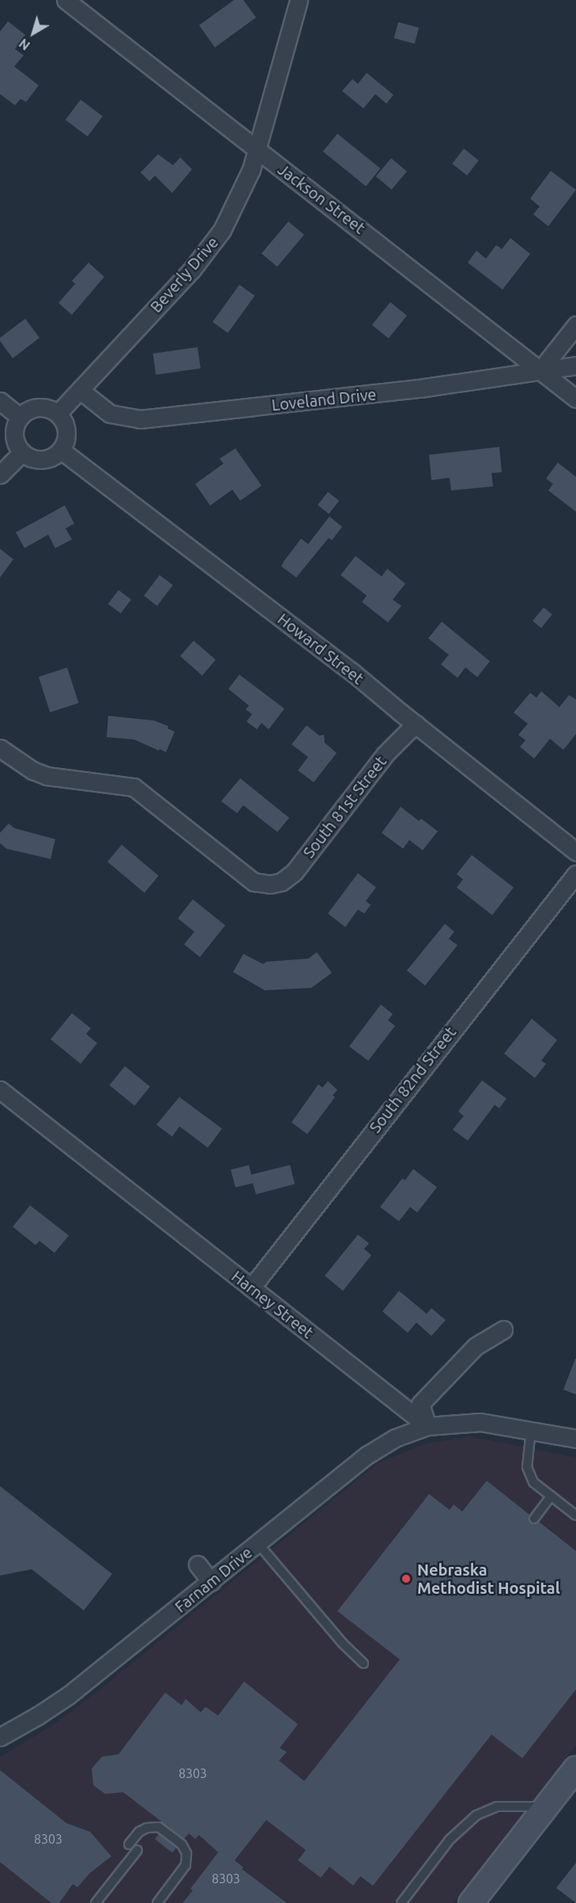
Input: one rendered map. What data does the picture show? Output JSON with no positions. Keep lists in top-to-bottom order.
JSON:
{
  "streets": {
    "street": [
      "Jackson Street",
      "Beverly Drive",
      "Loveland Drive",
      "Howard Street",
      "South 81st Street",
      "South 82nd Street",
      "Harney Street",
      "Farnam Drive"
    ]
  },
  "crossings": [
    ["Jackson Street", "Beverly Drive"],
    ["Jackson Street", "Loveland Drive"],
    ["Beverly Drive", "Loveland Drive"],
    ["Beverly Drive", "Howard Street"],
    ["Howard Street", "South 81st Street"],
    ["South 82nd Street", "Harney Street"],
    ["Harney Street", "Farnam Drive"]
  ],
  "places": ["Nebraska Methodist Hospital"],
  "house_numbers": ["8303", "8303", "8303"],
  "north": "bottom left"
}
